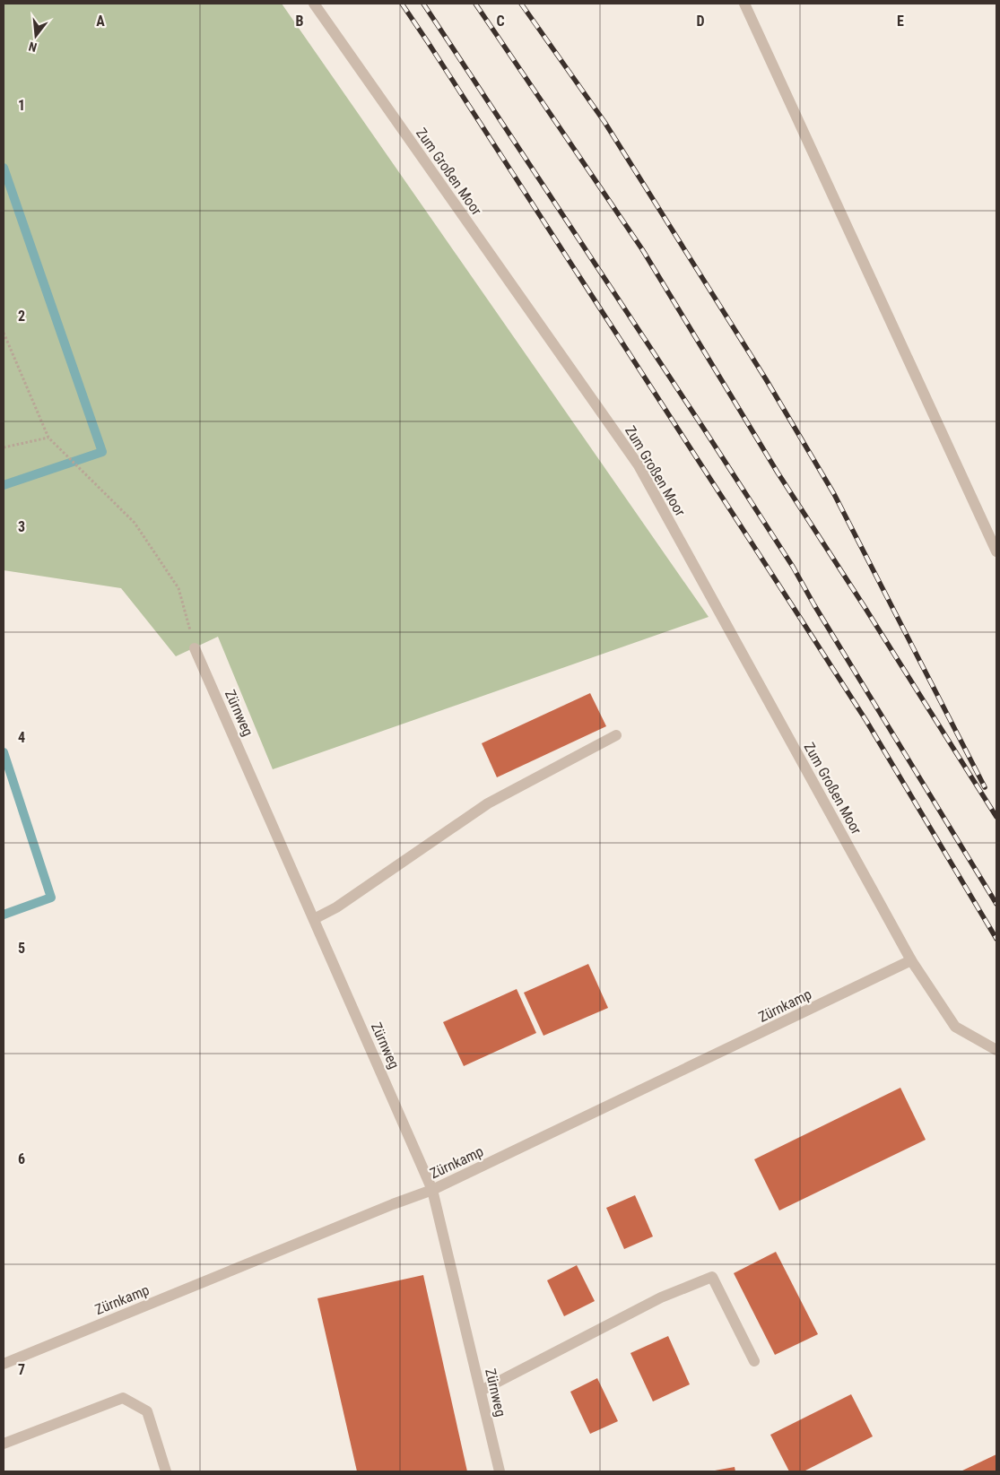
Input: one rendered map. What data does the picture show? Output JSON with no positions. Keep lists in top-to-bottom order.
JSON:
{
  "streets": {
    "street": ["Zum Großen Moor", "Zürnweg", "Zürnkamp"]
  },
  "crossings": [
    ["Zum Großen Moor", "Zürnkamp"],
    ["Zürnweg", "Zürnkamp"]
  ],
  "north": "bottom",
  "grid": {
    "columns": [
      "A",
      "B",
      "C",
      "D",
      "E"
    ],
    "rows": [
      "1",
      "2",
      "3",
      "4",
      "5",
      "6",
      "7"
    ]
  }
}
